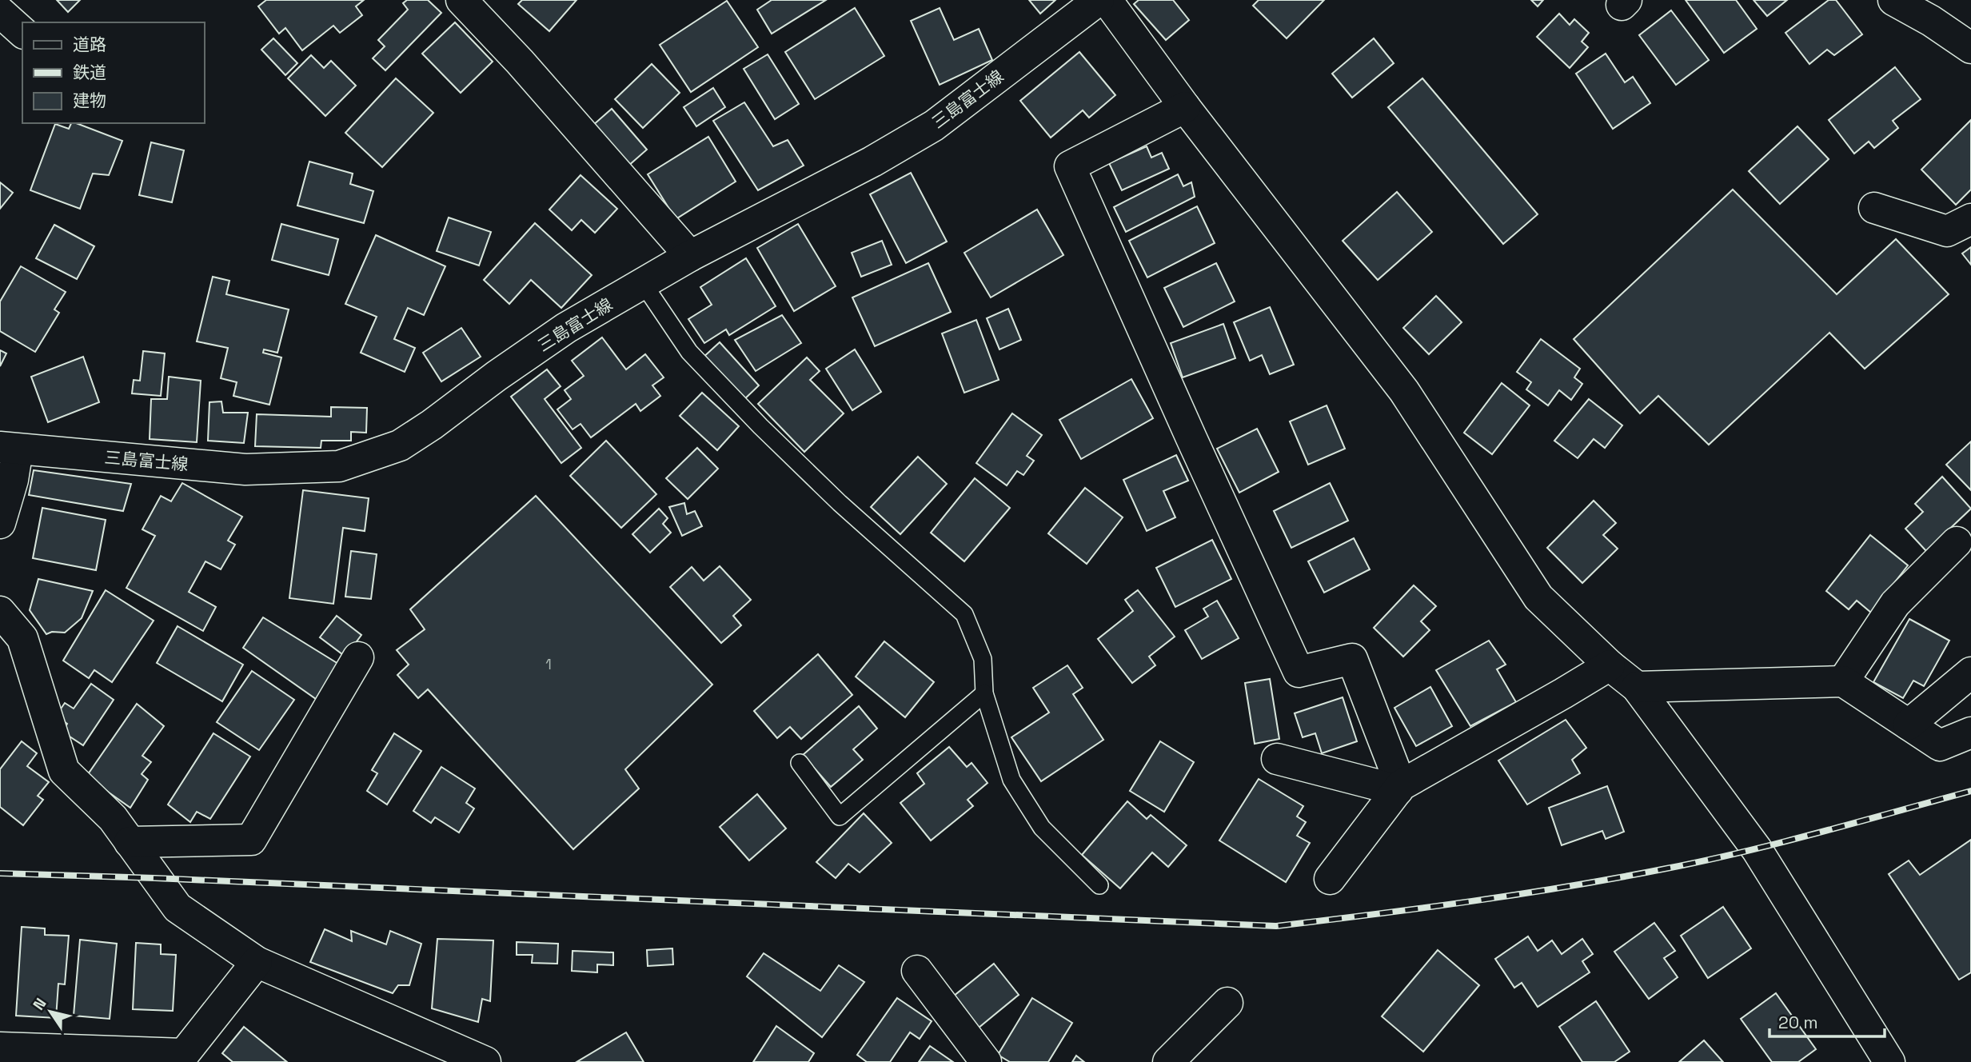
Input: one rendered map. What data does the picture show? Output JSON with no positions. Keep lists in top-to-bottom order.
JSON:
{
  "streets": {
    "street": ["三島富士線"]
  },
  "house_numbers": ["1"],
  "legend": ["道路", "鉄道", "建物"],
  "scale_bar": "20 m",
  "north": "top left"
}
